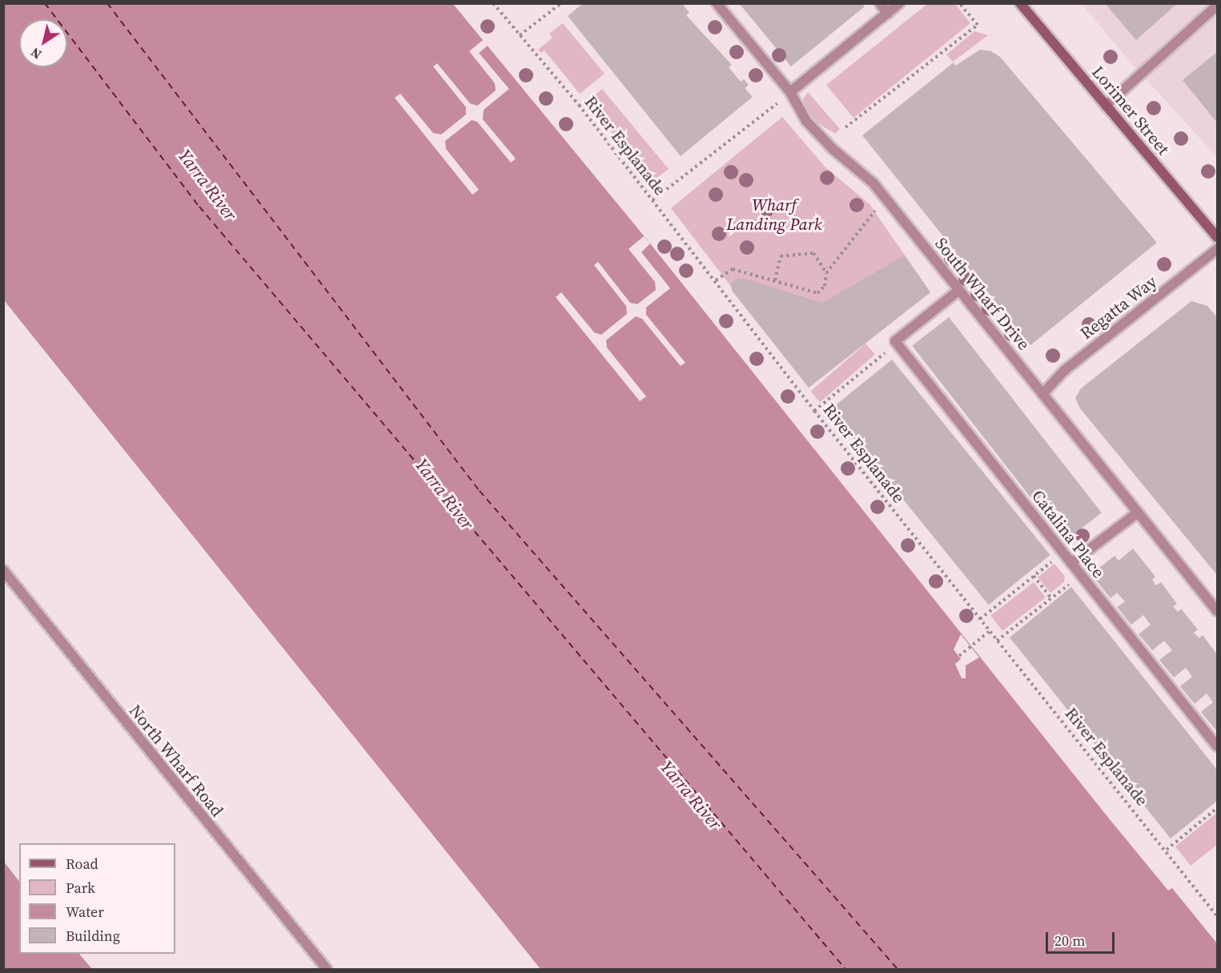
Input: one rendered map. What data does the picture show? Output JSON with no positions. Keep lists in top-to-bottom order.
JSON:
{
  "streets": {
    "main road": ["Lorimer Street"],
    "street": [
      "South Wharf Drive",
      "Regatta Way",
      "Catalina Place",
      "North Wharf Road"
    ],
    "path": ["River Esplanade"]
  },
  "crossings": [
    ["South Wharf Drive", "Regatta Way"]
  ],
  "water": ["Yarra River"],
  "parks": ["Wharf Landing Park"],
  "legend": [
    "Road",
    "Park",
    "Water",
    "Building"
  ],
  "scale_bar": "20 m",
  "north": "bottom left"
}
